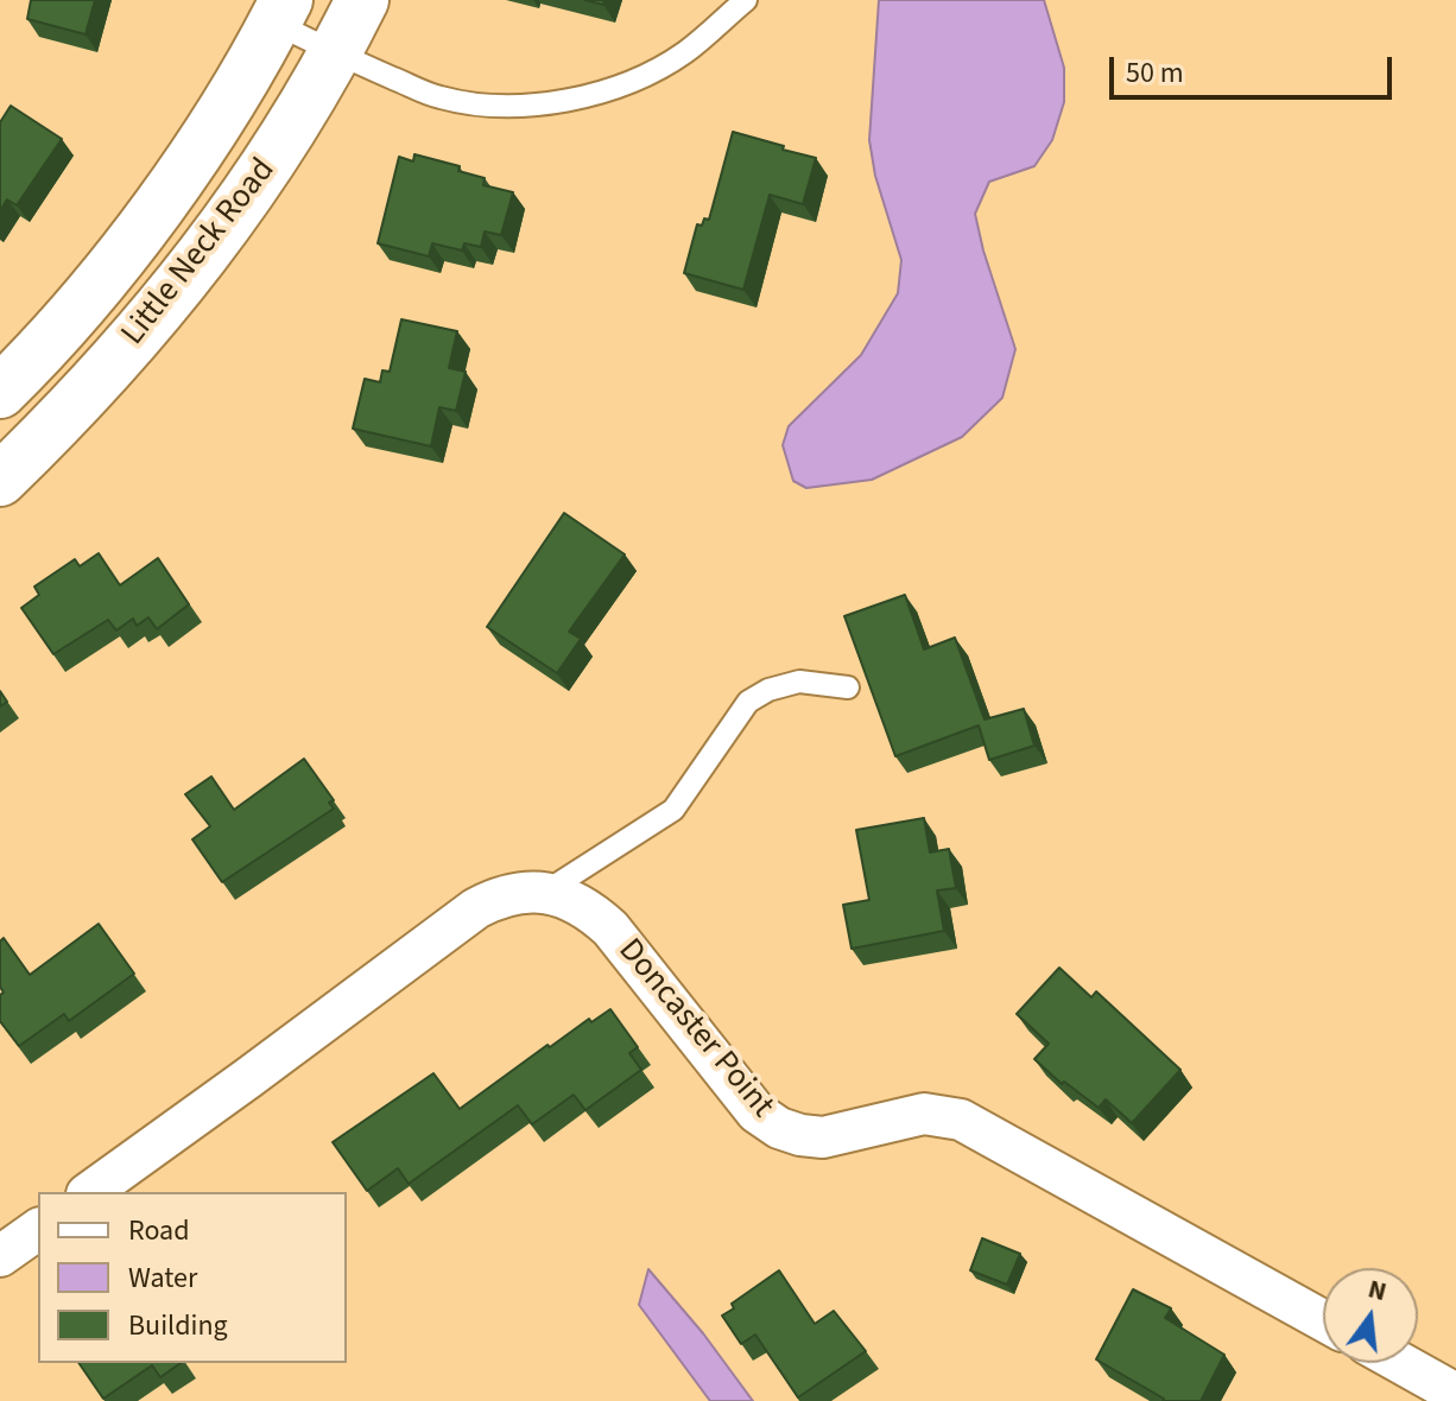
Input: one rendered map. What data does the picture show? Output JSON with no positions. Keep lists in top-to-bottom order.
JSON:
{
  "streets": {
    "street": ["Little Neck Road", "Doncaster Point"]
  },
  "legend": ["Road", "Water", "Building"],
  "scale_bar": "50 m",
  "north": "top"
}
